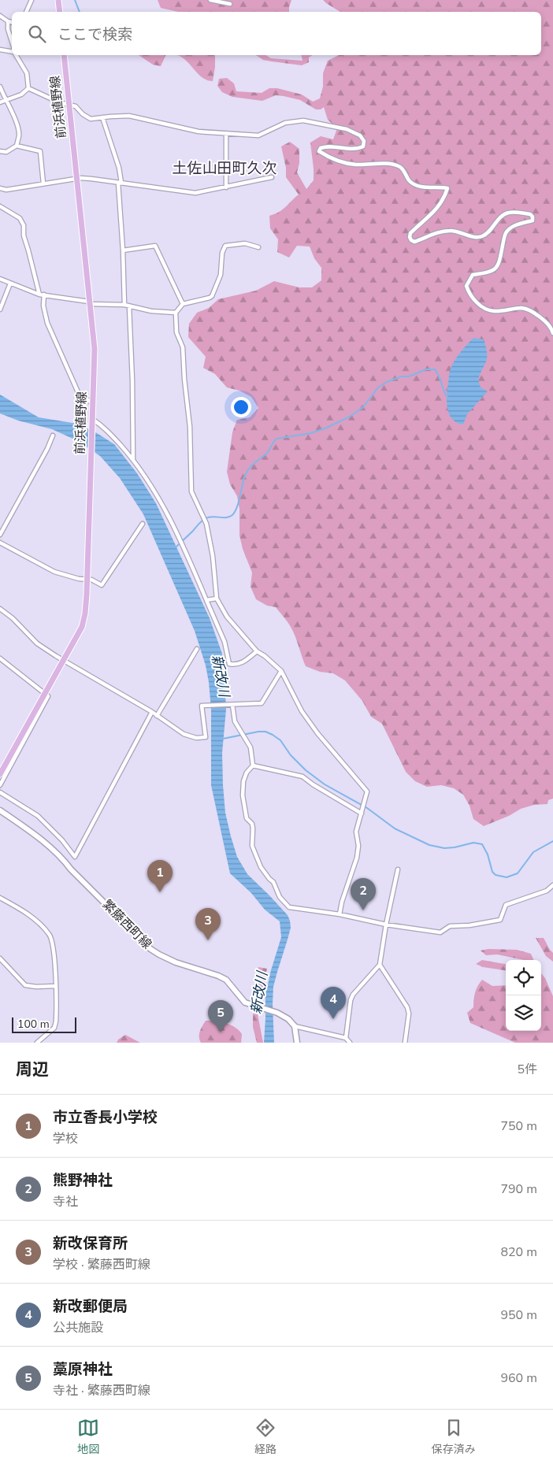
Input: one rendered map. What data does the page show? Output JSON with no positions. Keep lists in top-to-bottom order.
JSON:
{
  "streets": {
    "main road": ["前浜植野線", "繁藤西町線"]
  },
  "districts": ["土佐山田町久次"],
  "water": ["新改川"],
  "scale_bar": "100 m",
  "page": {
    "search": "ここで検索",
    "pins": [
      "1",
      "2",
      "3",
      "4",
      "5"
    ],
    "scale": "100 m",
    "heading": ["周辺", "5件"],
    "list": [
      {
        "mark": "1",
        "name": "市立香長小学校",
        "note": "学校",
        "value": "750 m"
      },
      {
        "mark": "2",
        "name": "熊野神社",
        "note": "寺社",
        "value": "790 m"
      },
      {
        "mark": "3",
        "name": "新改保育所",
        "note": "学校 · 繁藤西町線",
        "value": "820 m"
      },
      {
        "mark": "4",
        "name": "新改郵便局",
        "note": "公共施設",
        "value": "950 m"
      },
      {
        "mark": "5",
        "name": "藁原神社",
        "note": "寺社 · 繁藤西町線",
        "value": "960 m"
      }
    ],
    "nav": ["地図", "経路", "保存済み"]
  }
}
